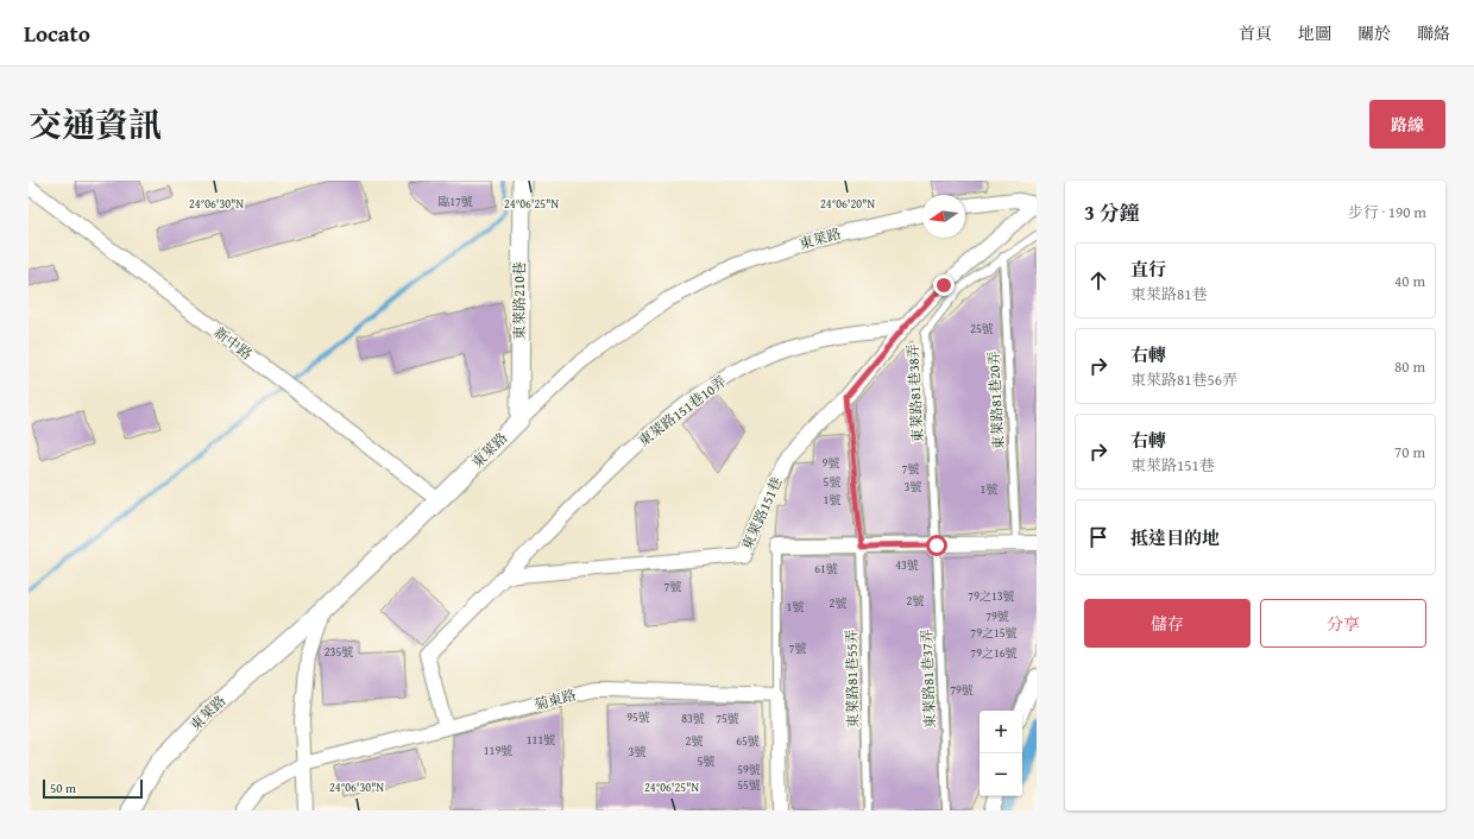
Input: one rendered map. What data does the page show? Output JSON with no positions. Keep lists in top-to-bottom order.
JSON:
{
  "streets": {
    "street": [
      "東萊路",
      "東萊路210巷",
      "新中路",
      "東萊路151巷10弄",
      "東萊路151巷",
      "菊東路"
    ],
    "lane": [
      "東萊路81巷38弄",
      "東萊路81巷20弄",
      "東萊路81巷55弄",
      "東萊路81巷37弄"
    ]
  },
  "crossings": [
    ["東萊路", "東萊路210巷"],
    ["東萊路", "新中路"],
    ["東萊路81巷38弄", "東萊路81巷20弄"],
    ["東萊路81巷38弄", "東萊路81巷37弄"],
    ["東萊路151巷10弄", "東萊路151巷"],
    ["東萊路151巷", "東萊路81巷55弄"]
  ],
  "house_numbers": [
    "臨17號",
    "25號",
    "9號",
    "7號",
    "5號",
    "3號",
    "1號",
    "1號",
    "43號",
    "61號",
    "7號",
    "79之13號",
    "2號",
    "2號",
    "1號",
    "79號",
    "79之15號",
    "7號",
    "235號",
    "79之16號",
    "79號",
    "95號",
    "83號",
    "75號",
    "111號",
    "2號",
    "65號",
    "119號",
    "3號",
    "5號",
    "59號",
    "55號"
  ],
  "scale_bar": "50 m",
  "north": "left",
  "page": {
    "header": "Locato",
    "nav": [
      "首頁",
      "地圖",
      "關於",
      "聯絡"
    ],
    "title": "交通資訊",
    "buttons": [
      "路線",
      ["儲存", "分享"]
    ],
    "heading": ["3 分鐘", "步行 · 190 m"],
    "list": [
      ["直行", "東萊路81巷", "40 m"],
      ["右轉", "東萊路81巷56弄", "80 m"],
      ["右轉", "東萊路151巷", "70 m"],
      "抵達目的地"
    ],
    "map_buttons": ["+", "−"],
    "scale": "50 m"
  },
  "coordinates": ["24°06'30\"N", "24°06'25\"N", "24°06'20\"N"]
}
